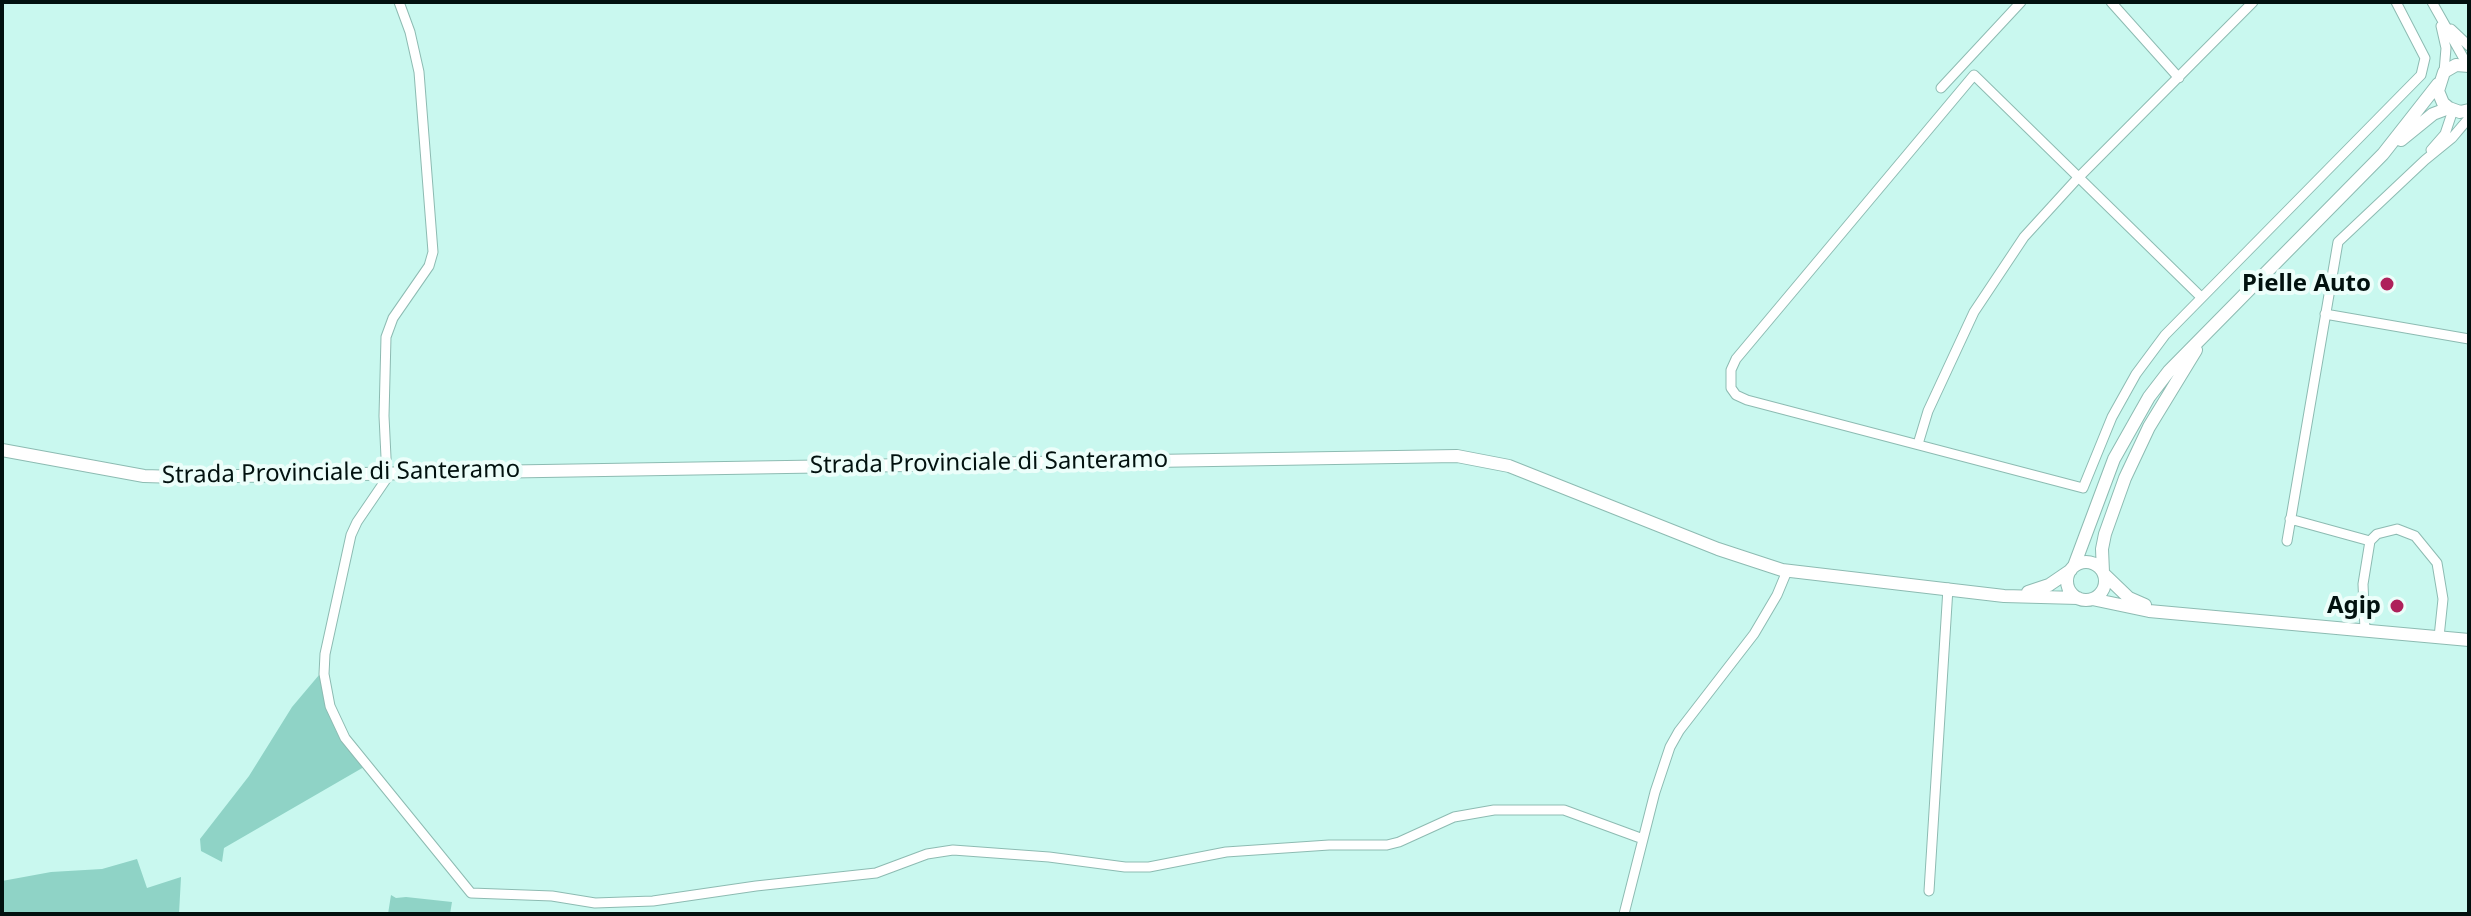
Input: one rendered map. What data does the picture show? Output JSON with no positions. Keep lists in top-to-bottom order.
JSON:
{
  "streets": {
    "main road": ["Strada Provinciale di Santeramo"]
  },
  "places": ["Pielle Auto", "Agip"]
}
